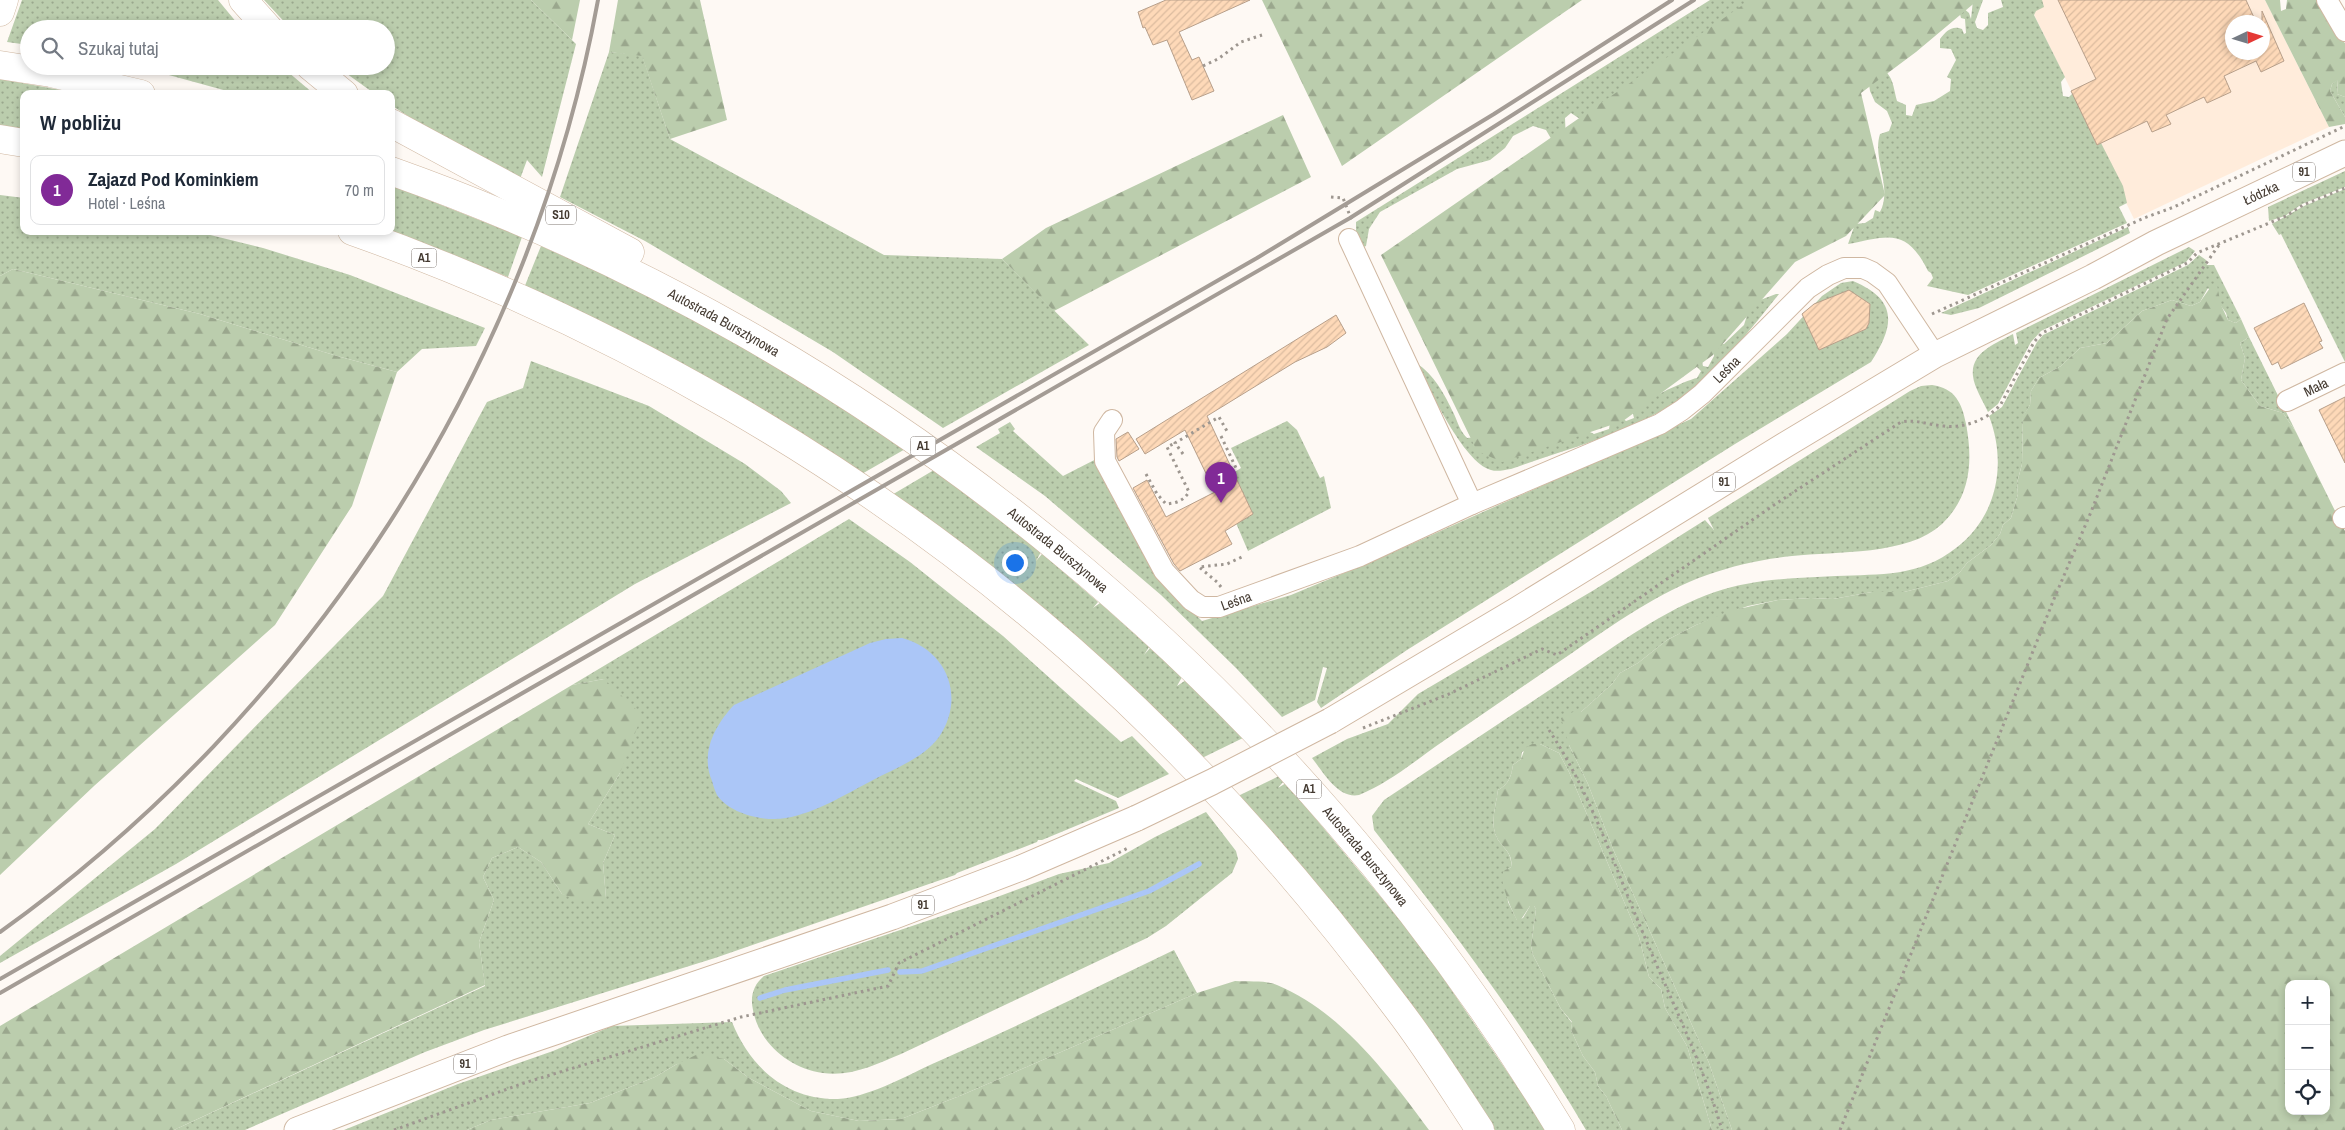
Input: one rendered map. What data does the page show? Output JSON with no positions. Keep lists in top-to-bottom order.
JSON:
{
  "streets": {
    "highway": ["S10", "A1", "Autostrada Bursztynowa"],
    "main road": ["91", "Łódzka"],
    "street": ["Leśna", "Mała"]
  },
  "crossings": [
    ["91", "Łódzka"],
    ["91", "Leśna"],
    ["Łódzka", "Leśna"],
    ["S10", "Autostrada Bursztynowa"]
  ],
  "north": "right",
  "page": {
    "search": "Szukaj tutaj",
    "heading": "W pobliżu",
    "list": [
      {
        "mark": "1",
        "name": "Zajazd Pod Kominkiem",
        "note": "Hotel · Leśna",
        "value": "70 m"
      }
    ],
    "pins": "1",
    "map_buttons": ["+", "−"]
  }
}
